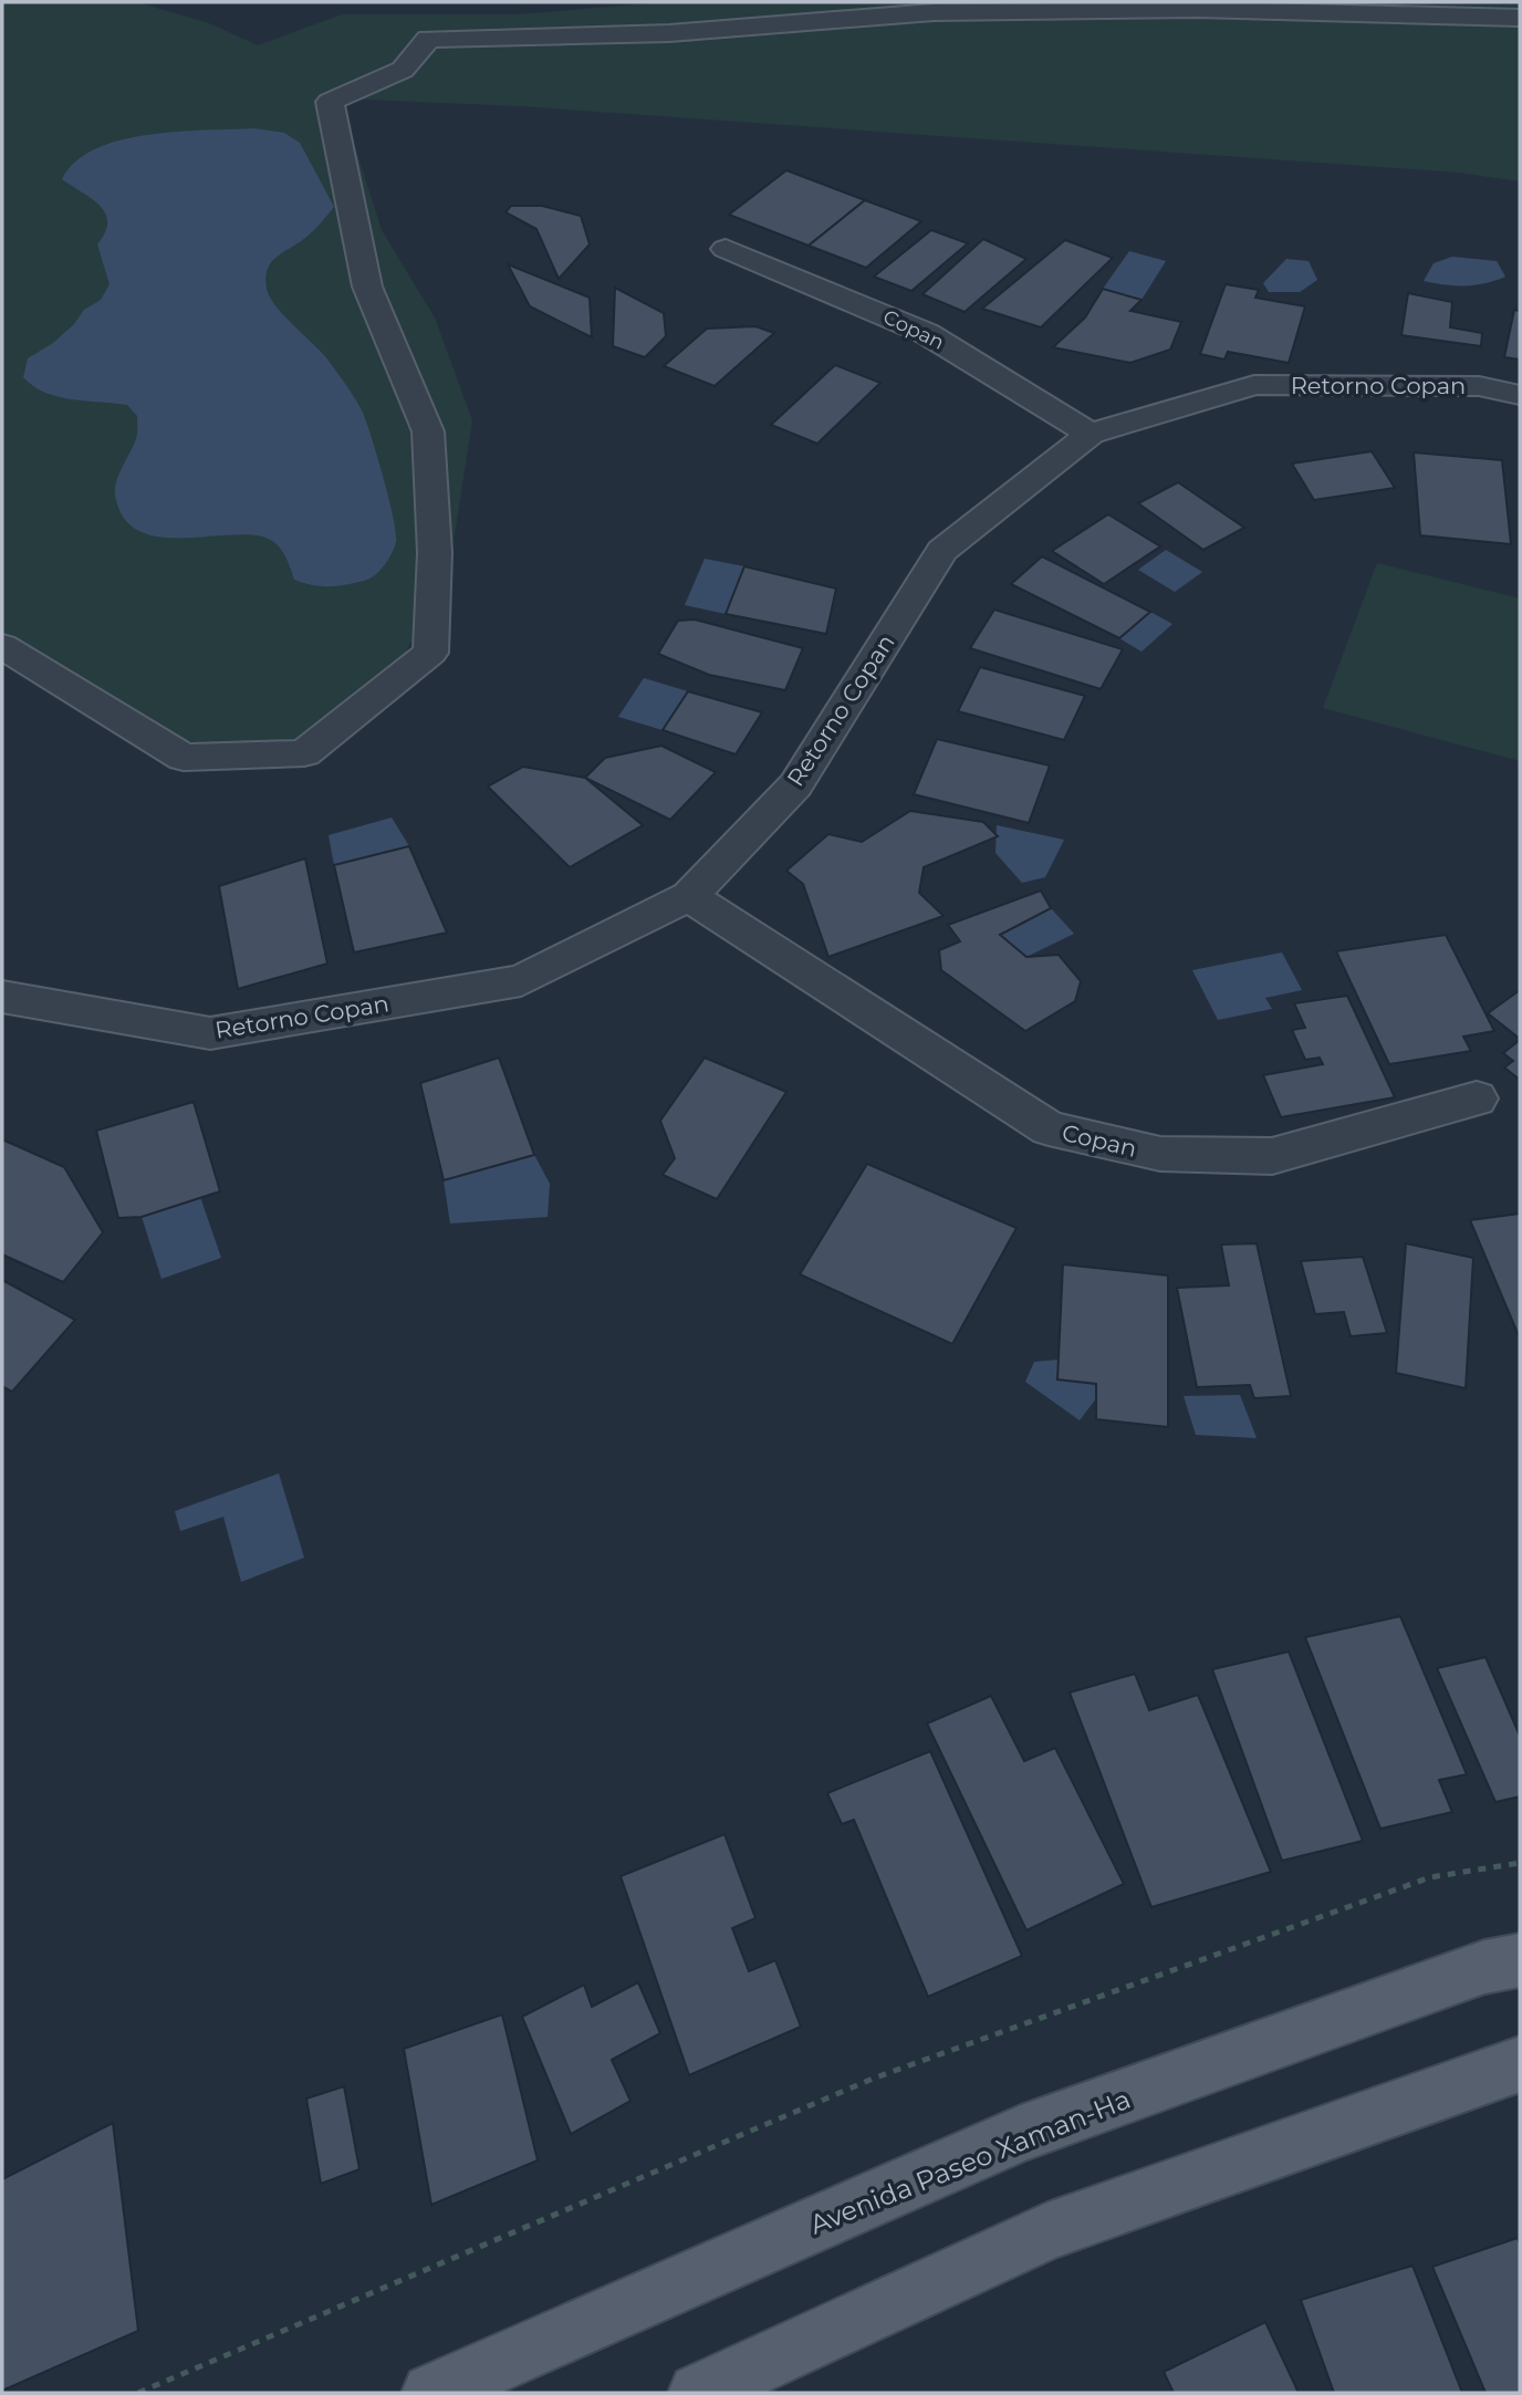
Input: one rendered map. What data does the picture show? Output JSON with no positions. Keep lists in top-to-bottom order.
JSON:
{
  "streets": {
    "main road": ["Avenida Paseo Xaman-Ha"],
    "street": ["Copan", "Retorno Copan"]
  },
  "crossings": [
    ["Copan", "Retorno Copan"]
  ]
}
